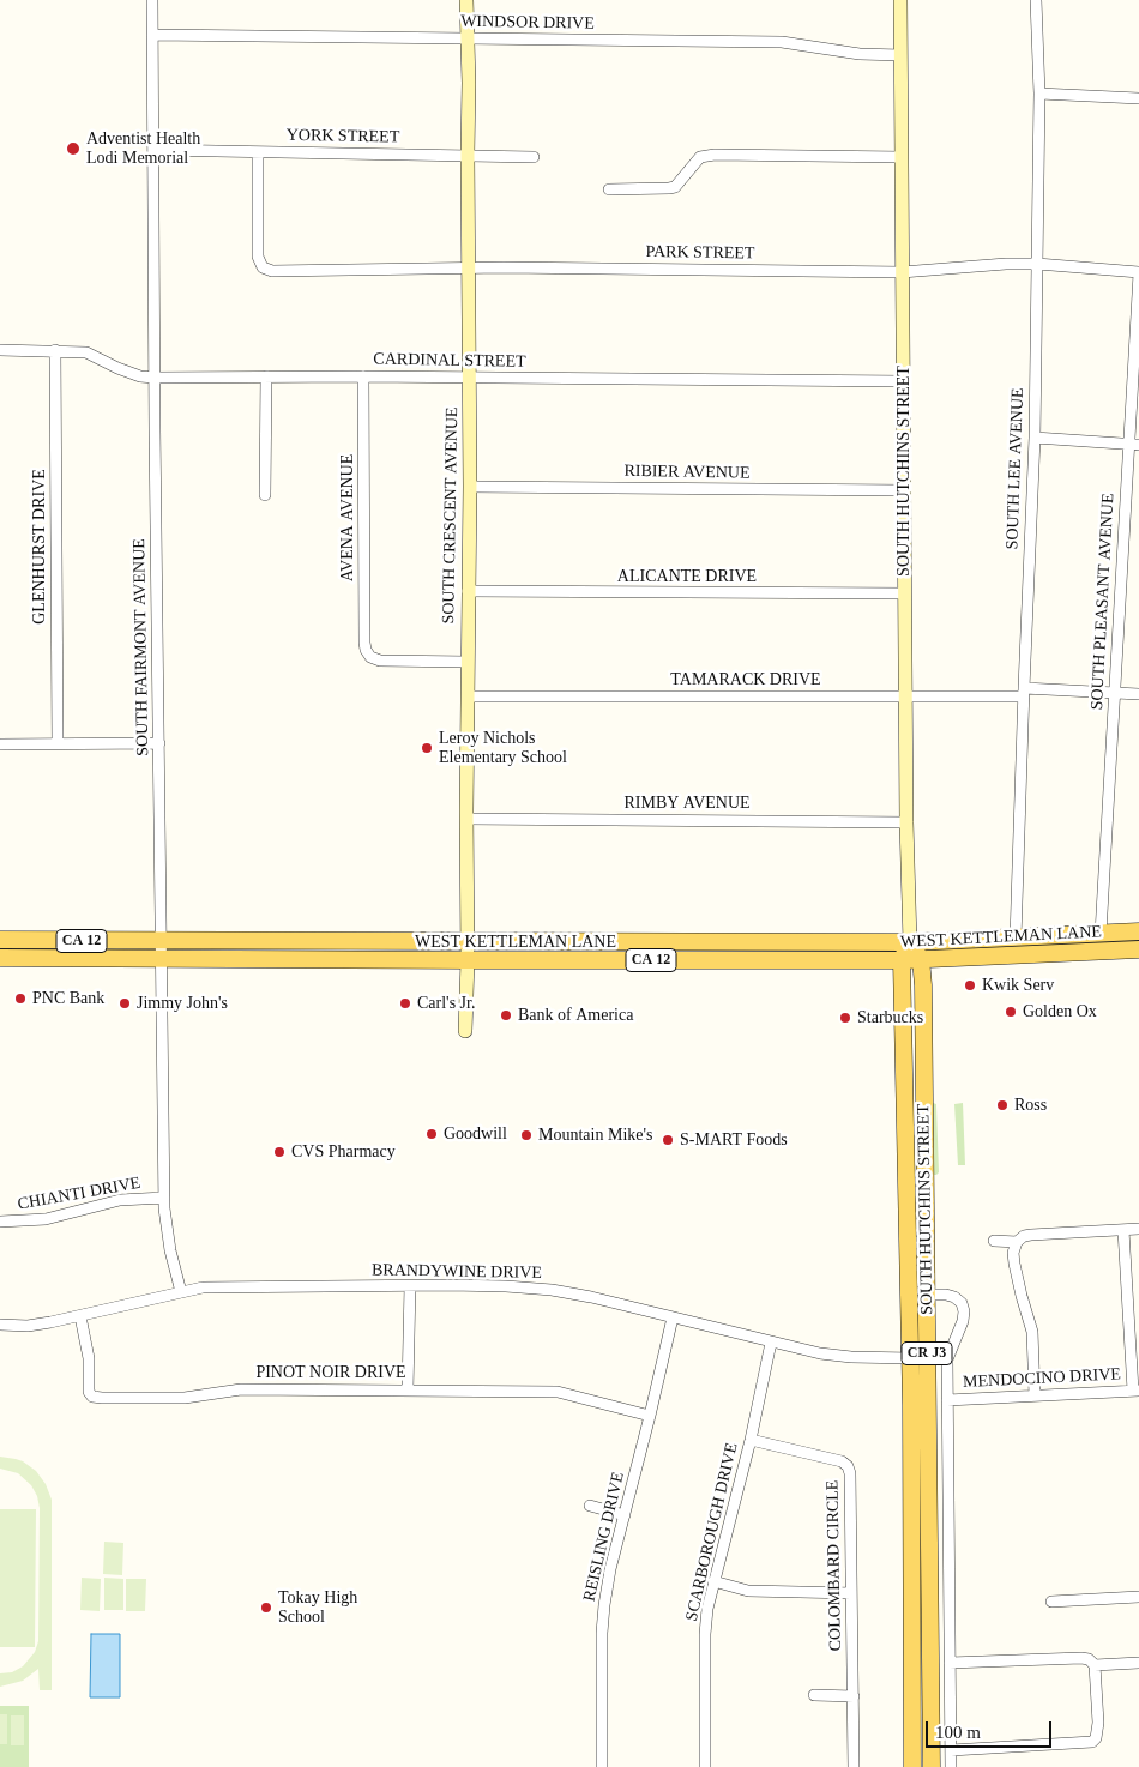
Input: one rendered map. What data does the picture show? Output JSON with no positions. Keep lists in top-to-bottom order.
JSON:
{
  "streets": {
    "main road": [
      "SOUTH HUTCHINS STREET",
      "WEST KETTLEMAN LANE",
      "CA 12",
      "CR J3"
    ],
    "street": [
      "WINDSOR DRIVE",
      "YORK STREET",
      "PARK STREET",
      "CARDINAL STREET",
      "SOUTH LEE AVENUE",
      "RIBIER AVENUE",
      "SOUTH CRESCENT AVENUE",
      "AVENA AVENUE",
      "GLENHURST DRIVE",
      "ALICANTE DRIVE",
      "SOUTH PLEASANT AVENUE",
      "SOUTH FAIRMONT AVENUE",
      "TAMARACK DRIVE",
      "RIMBY AVENUE",
      "CHIANTI DRIVE",
      "BRANDYWINE DRIVE",
      "PINOT NOIR DRIVE",
      "MENDOCINO DRIVE",
      "SCARBOROUGH DRIVE",
      "REISLING DRIVE",
      "COLOMBARD CIRCLE"
    ]
  },
  "crossings": [
    ["WINDSOR DRIVE", "SOUTH HUTCHINS STREET"],
    ["WINDSOR DRIVE", "SOUTH CRESCENT AVENUE"],
    ["WINDSOR DRIVE", "SOUTH FAIRMONT AVENUE"],
    ["YORK STREET", "PARK STREET"],
    ["YORK STREET", "SOUTH CRESCENT AVENUE"],
    ["YORK STREET", "SOUTH FAIRMONT AVENUE"],
    ["PARK STREET", "SOUTH LEE AVENUE"],
    ["PARK STREET", "SOUTH HUTCHINS STREET"],
    ["PARK STREET", "SOUTH CRESCENT AVENUE"],
    ["PARK STREET", "SOUTH PLEASANT AVENUE"],
    ["CARDINAL STREET", "SOUTH HUTCHINS STREET"],
    ["CARDINAL STREET", "SOUTH CRESCENT AVENUE"],
    ["CARDINAL STREET", "AVENA AVENUE"],
    ["CARDINAL STREET", "GLENHURST DRIVE"],
    ["CARDINAL STREET", "SOUTH FAIRMONT AVENUE"],
    ["SOUTH LEE AVENUE", "TAMARACK DRIVE"],
    ["SOUTH LEE AVENUE", "WEST KETTLEMAN LANE"],
    ["SOUTH HUTCHINS STREET", "RIBIER AVENUE"],
    ["SOUTH HUTCHINS STREET", "ALICANTE DRIVE"],
    ["SOUTH HUTCHINS STREET", "TAMARACK DRIVE"],
    ["SOUTH HUTCHINS STREET", "RIMBY AVENUE"],
    ["SOUTH HUTCHINS STREET", "WEST KETTLEMAN LANE"],
    ["SOUTH HUTCHINS STREET", "BRANDYWINE DRIVE"],
    ["RIBIER AVENUE", "SOUTH CRESCENT AVENUE"],
    ["SOUTH CRESCENT AVENUE", "AVENA AVENUE"],
    ["SOUTH CRESCENT AVENUE", "ALICANTE DRIVE"],
    ["SOUTH CRESCENT AVENUE", "TAMARACK DRIVE"],
    ["SOUTH CRESCENT AVENUE", "RIMBY AVENUE"],
    ["SOUTH CRESCENT AVENUE", "WEST KETTLEMAN LANE"],
    ["SOUTH PLEASANT AVENUE", "TAMARACK DRIVE"],
    ["SOUTH PLEASANT AVENUE", "WEST KETTLEMAN LANE"],
    ["SOUTH FAIRMONT AVENUE", "WEST KETTLEMAN LANE"],
    ["SOUTH FAIRMONT AVENUE", "CHIANTI DRIVE"],
    ["SOUTH FAIRMONT AVENUE", "BRANDYWINE DRIVE"],
    ["BRANDYWINE DRIVE", "PINOT NOIR DRIVE"],
    ["BRANDYWINE DRIVE", "SCARBOROUGH DRIVE"],
    ["BRANDYWINE DRIVE", "REISLING DRIVE"],
    ["PINOT NOIR DRIVE", "REISLING DRIVE"],
    ["SCARBOROUGH DRIVE", "COLOMBARD CIRCLE"]
  ],
  "places": [
    "Adventist Health Lodi Memorial",
    "Leroy Nichols Elementary School",
    "Kwik Serv",
    "PNC Bank",
    "Jimmy John's",
    "Carl's Jr.",
    "Golden Ox",
    "Bank of America",
    "Starbucks",
    "Ross",
    "Goodwill",
    "Mountain Mike's",
    "S-MART Foods",
    "CVS Pharmacy",
    "Tokay High School"
  ],
  "scale_bar": "100 m"
}
